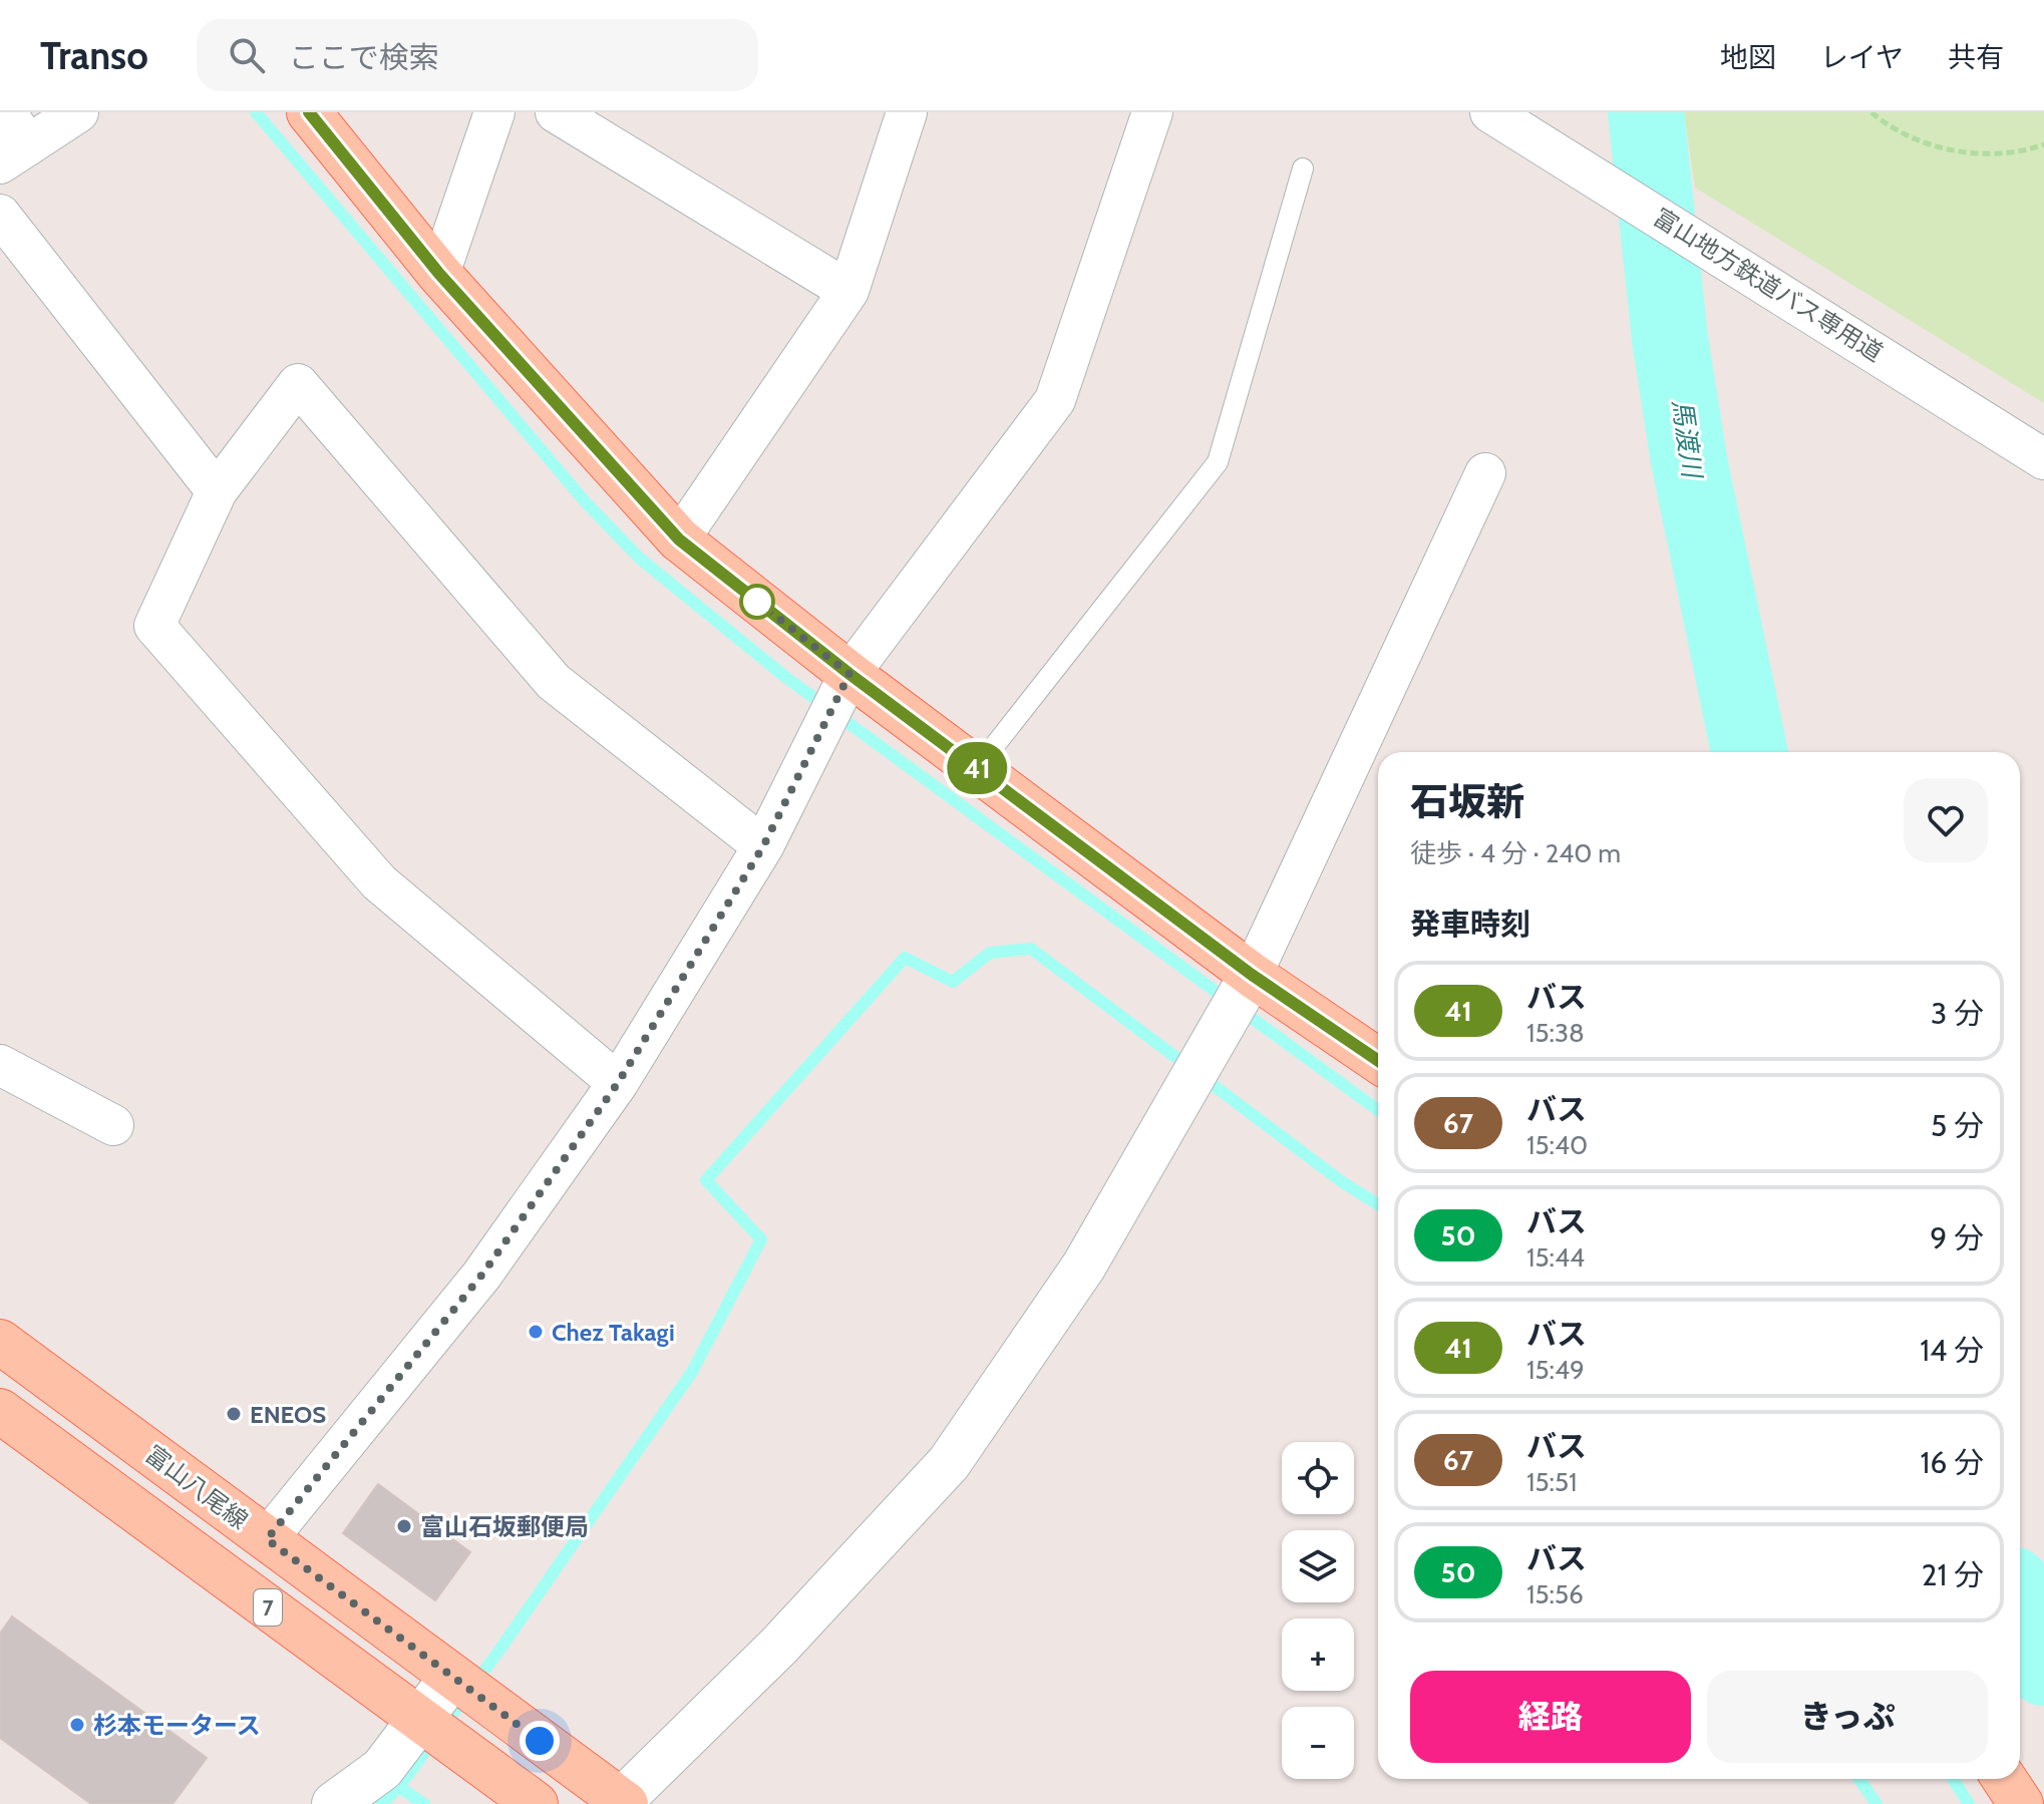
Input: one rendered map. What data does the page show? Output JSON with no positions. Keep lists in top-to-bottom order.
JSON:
{
  "streets": {
    "main road": ["富山八尾線", "7"],
    "street": ["富山地方鉄道バス専用道"]
  },
  "water": ["馬渡川"],
  "places": [
    "Chez Takagi",
    "ENEOS",
    "富山石坂郵便局",
    "杉本モータース"
  ],
  "lines": ["bus line 41"],
  "page": {
    "header": "Transo",
    "search": "ここで検索",
    "nav": ["地図", "レイヤ", "共有"],
    "on_map": "41",
    "heading": [
      ["石坂新", "徒歩 · 4 分 · 240 m"],
      "発車時刻"
    ],
    "list": [
      {
        "mark": "41",
        "name": "バス",
        "note": "15:38",
        "value": "3 分"
      },
      {
        "mark": "67",
        "name": "バス",
        "note": "15:40",
        "value": "5 分"
      },
      {
        "mark": "50",
        "name": "バス",
        "note": "15:44",
        "value": "9 分"
      },
      {
        "mark": "41",
        "name": "バス",
        "note": "15:49",
        "value": "14 分"
      },
      {
        "mark": "67",
        "name": "バス",
        "note": "15:51",
        "value": "16 分"
      },
      {
        "mark": "50",
        "name": "バス",
        "note": "15:56",
        "value": "21 分"
      }
    ],
    "map_buttons": ["+", "−"],
    "buttons": ["経路", "きっぷ"]
  }
}
